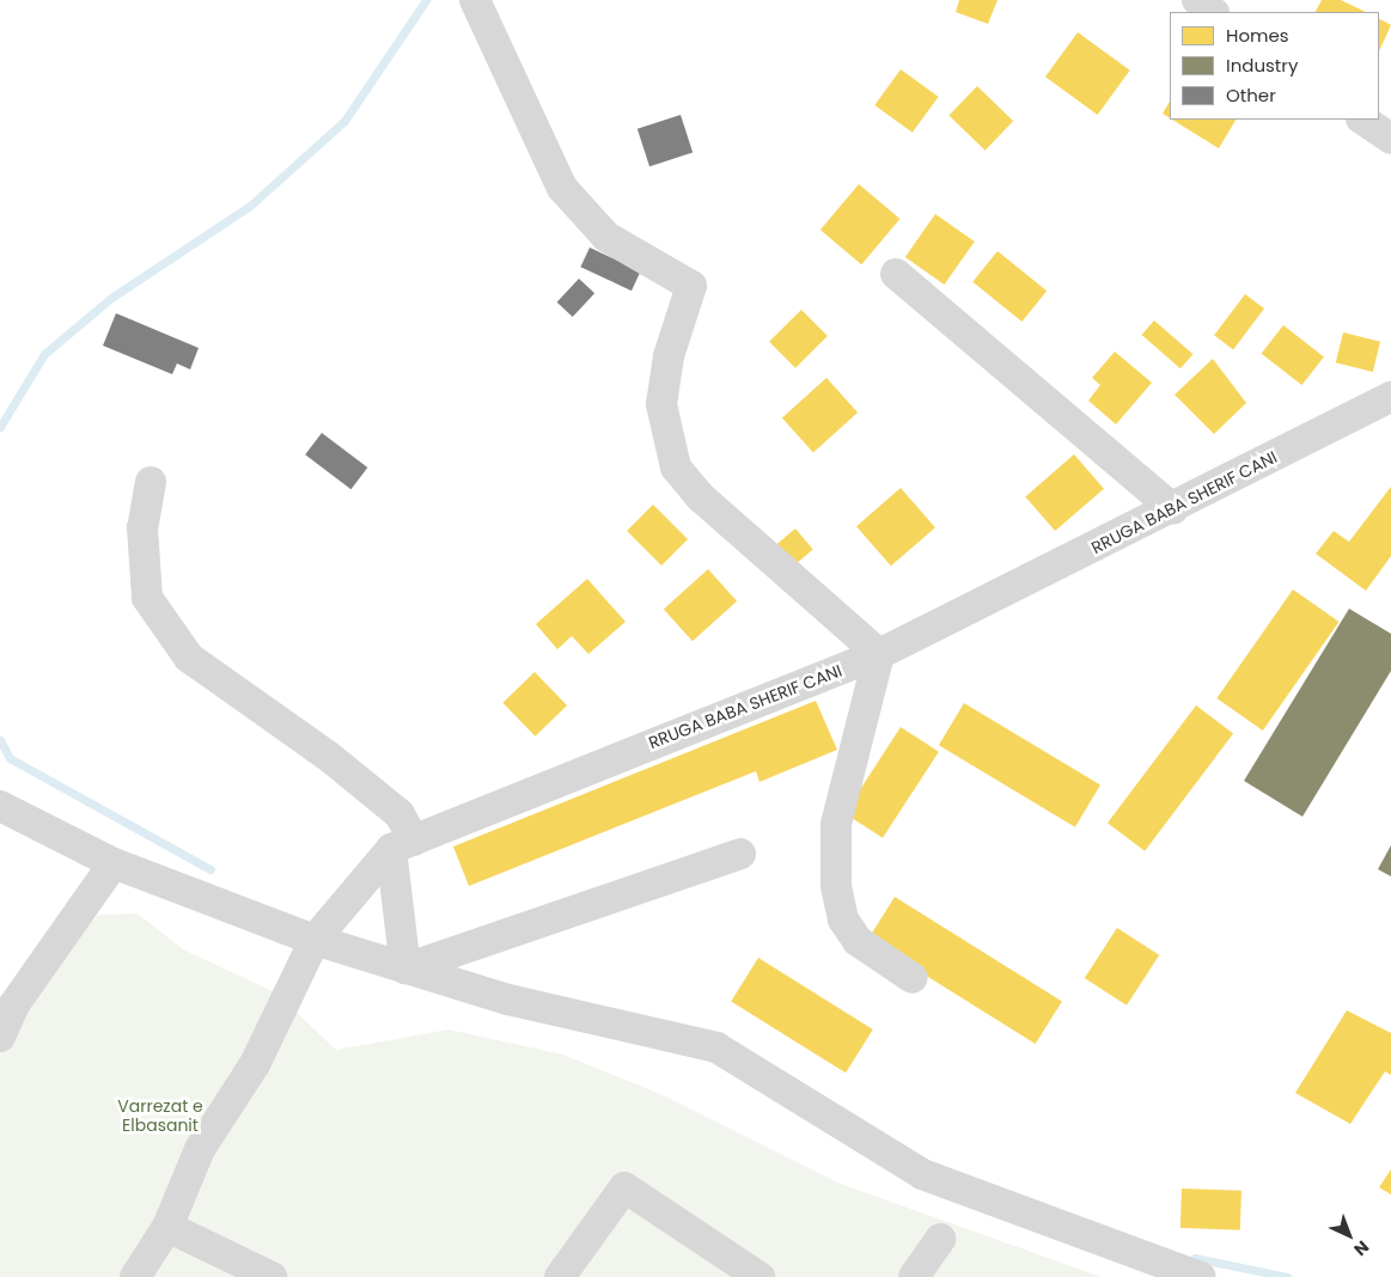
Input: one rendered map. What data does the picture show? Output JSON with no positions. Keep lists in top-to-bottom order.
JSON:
{
  "streets": {
    "street": ["RRUGA BABA SHERIF CANI"]
  },
  "parks": ["Varrezat e Elbasanit"],
  "legend": ["Homes", "Industry", "Other"],
  "north": "bottom right"
}
